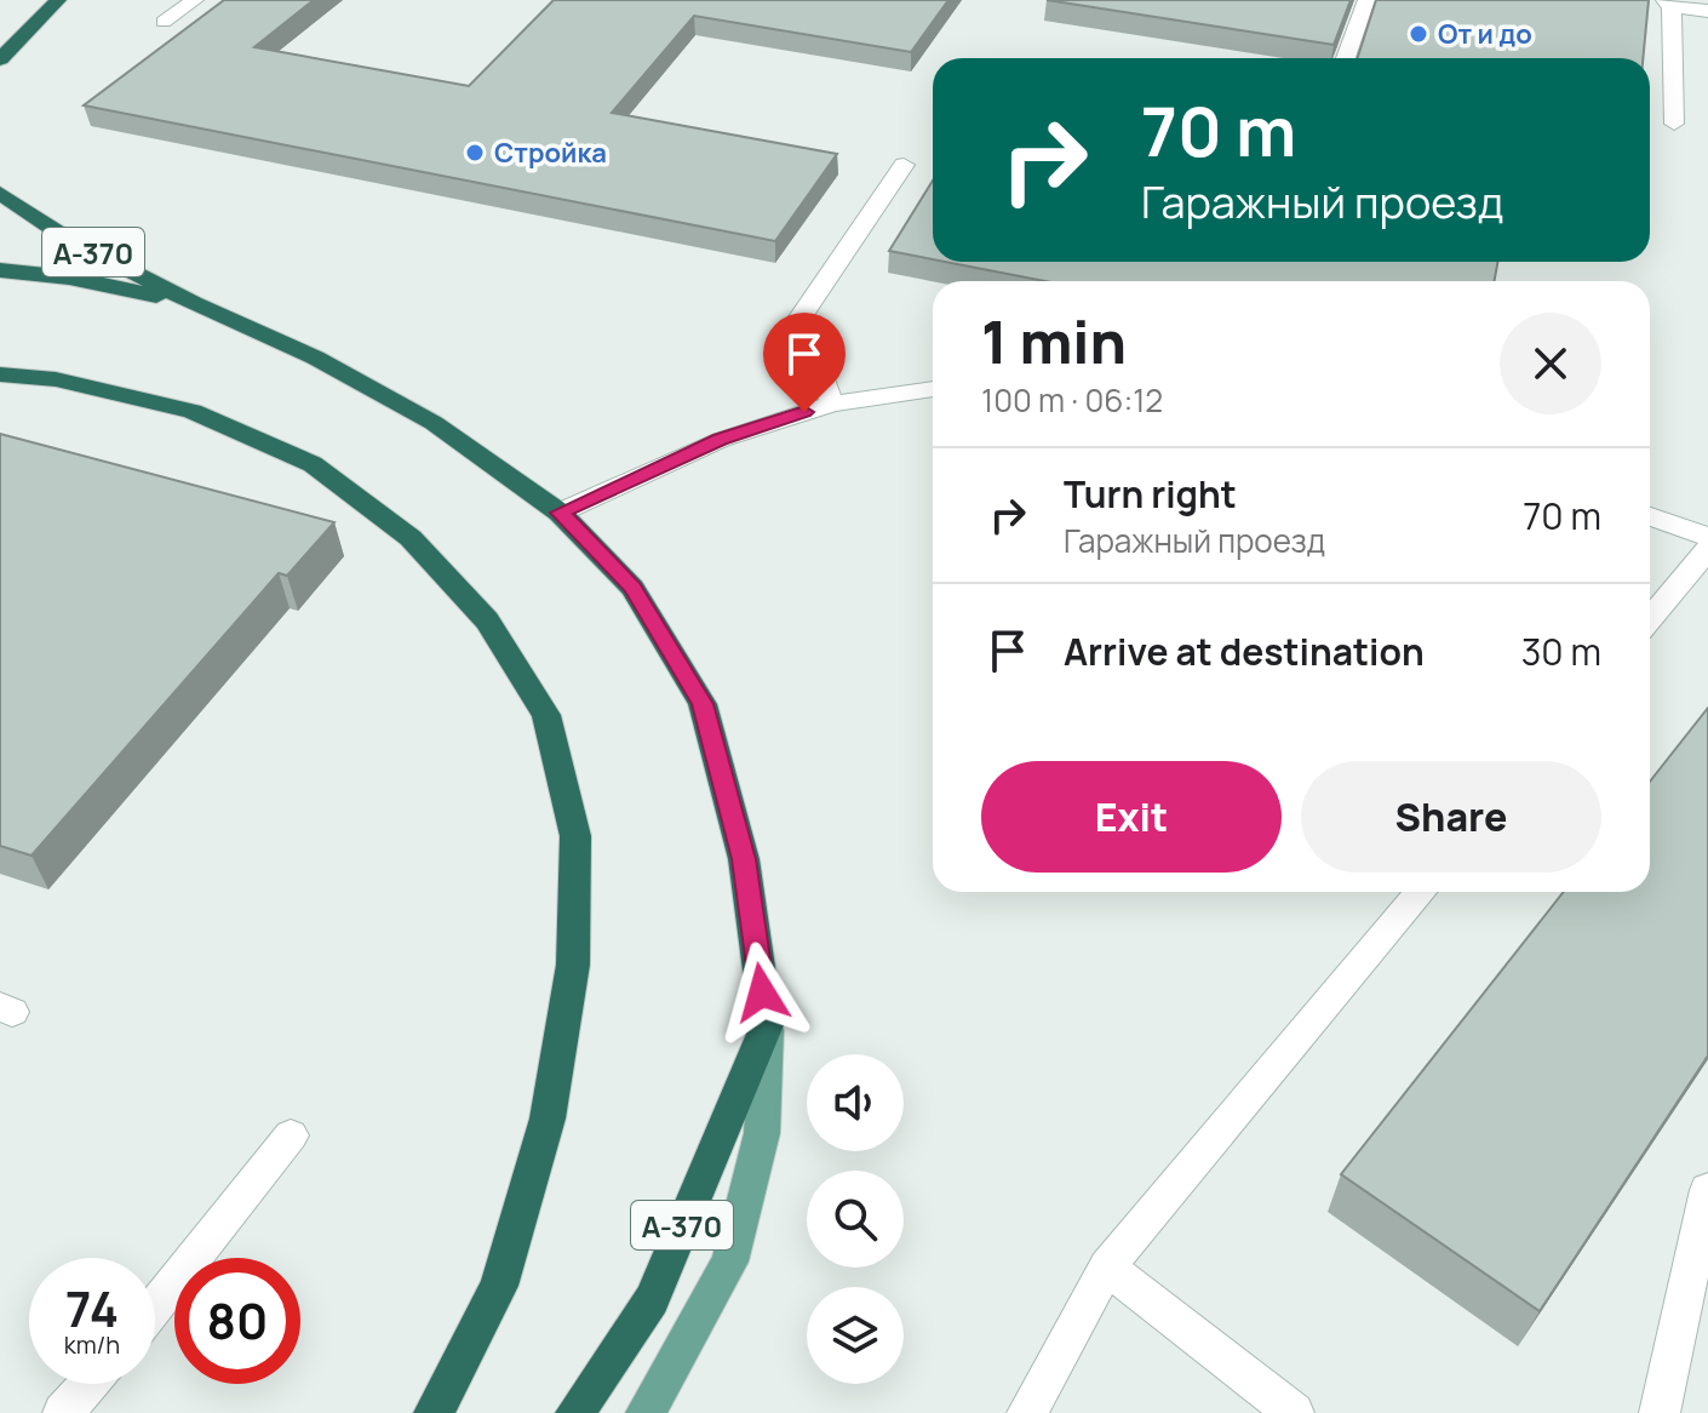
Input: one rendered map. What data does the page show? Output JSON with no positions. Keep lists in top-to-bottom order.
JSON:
{
  "streets": {
    "highway": ["А-370"]
  },
  "places": ["От и до", "Стройка"],
  "page": {
    "turn": ["70 m", "Гаражный проезд"],
    "heading": ["1 min", "100 m · 06:12"],
    "list": [
      {
        "name": "Turn right",
        "note": "Гаражный проезд",
        "value": "70 m"
      },
      {
        "name": "Arrive at destination",
        "value": "30 m"
      }
    ],
    "buttons": ["Exit", "Share"],
    "speed": "74 km/h",
    "limit": "80"
  }
}
